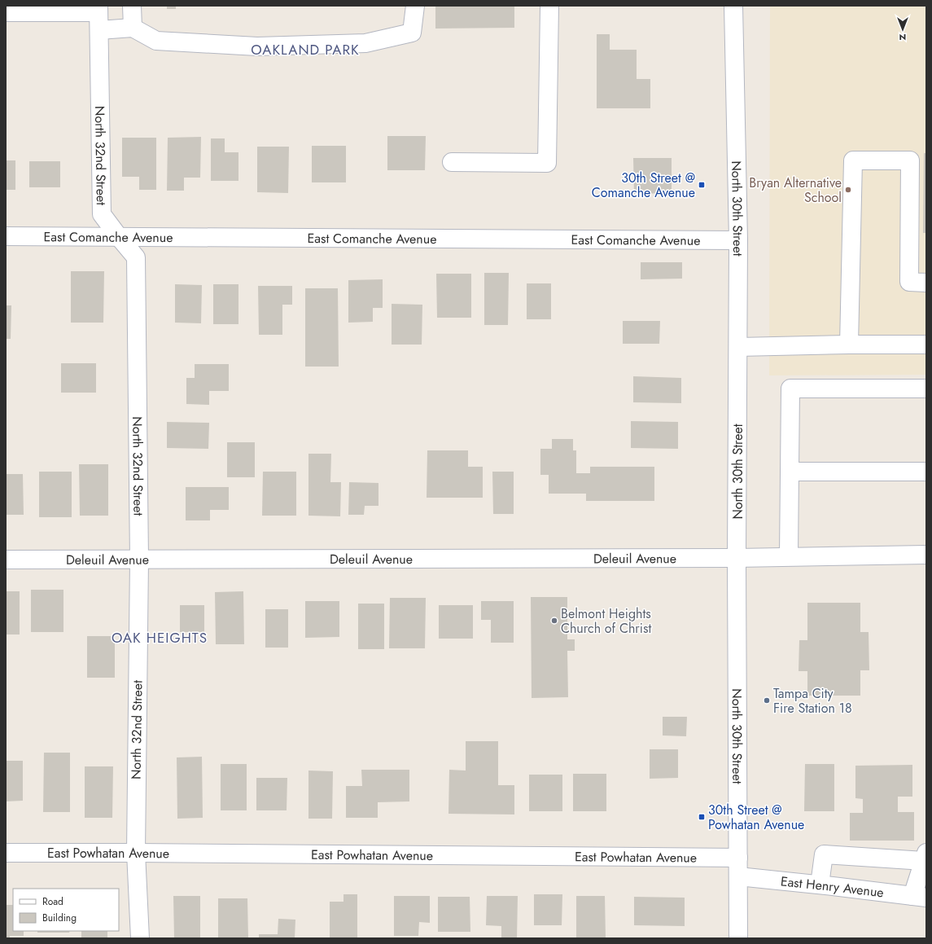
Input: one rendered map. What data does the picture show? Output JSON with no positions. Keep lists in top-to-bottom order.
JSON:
{
  "streets": {
    "street": [
      "North 32nd Street",
      "North 30th Street",
      "East Comanche Avenue",
      "Deleuil Avenue",
      "East Powhatan Avenue",
      "East Henry Avenue"
    ]
  },
  "crossings": [
    ["North 32nd Street", "East Comanche Avenue"],
    ["North 32nd Street", "Deleuil Avenue"],
    ["North 32nd Street", "East Powhatan Avenue"],
    ["North 30th Street", "East Comanche Avenue"],
    ["North 30th Street", "Deleuil Avenue"],
    ["North 30th Street", "East Powhatan Avenue"],
    ["North 30th Street", "East Henry Avenue"]
  ],
  "districts": ["OAKLAND PARK", "OAK HEIGHTS"],
  "places": {
    "transit": ["30th Street @ Comanche Avenue", "30th Street @ Powhatan Avenue"],
    "other": ["Bryan Alternative School", "Belmont Heights Church of Christ", "Tampa City Fire Station 18"]
  },
  "legend": ["Road", "Building"],
  "north": "bottom"
}
